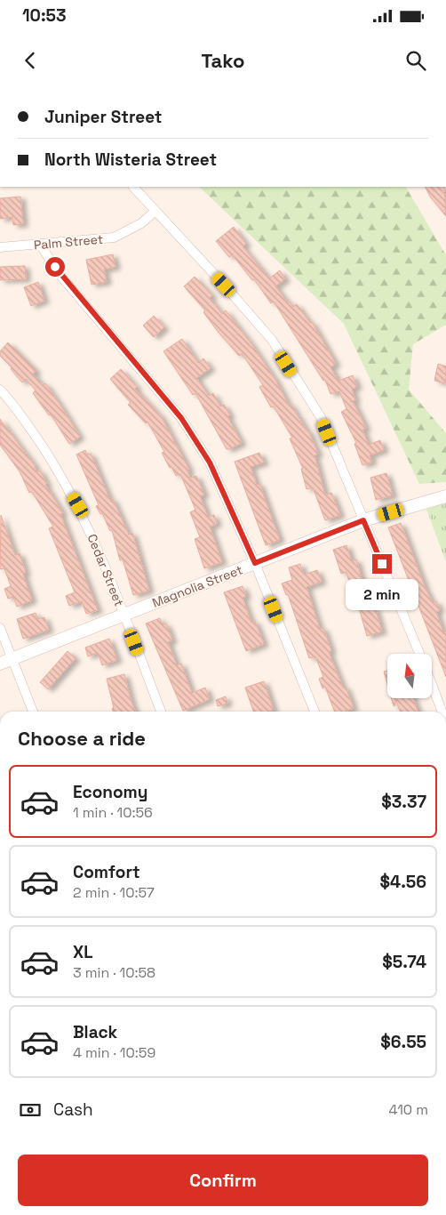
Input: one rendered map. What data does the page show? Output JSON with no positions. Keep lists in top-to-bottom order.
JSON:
{
  "streets": {
    "street": ["Palm Street", "Cedar Street", "Magnolia Street"]
  },
  "crossings": [
    ["Cedar Street", "Magnolia Street"]
  ],
  "north": "top",
  "page": {
    "status": "10:53",
    "header": "Tako",
    "banner": ["Juniper Street", "North Wisteria Street"],
    "bubble": "2 min",
    "heading": "Choose a ride",
    "list": [
      {
        "name": "Economy",
        "note": "1 min · 10:56",
        "value": "$3.37"
      },
      {
        "name": "Comfort",
        "note": "2 min · 10:57",
        "value": "$4.56"
      },
      {
        "name": "XL",
        "note": "3 min · 10:58",
        "value": "$5.74"
      },
      {
        "name": "Black",
        "note": "4 min · 10:59",
        "value": "$6.55"
      }
    ],
    "pay": ["Cash", "410 m"],
    "buttons": "Confirm"
  }
}
